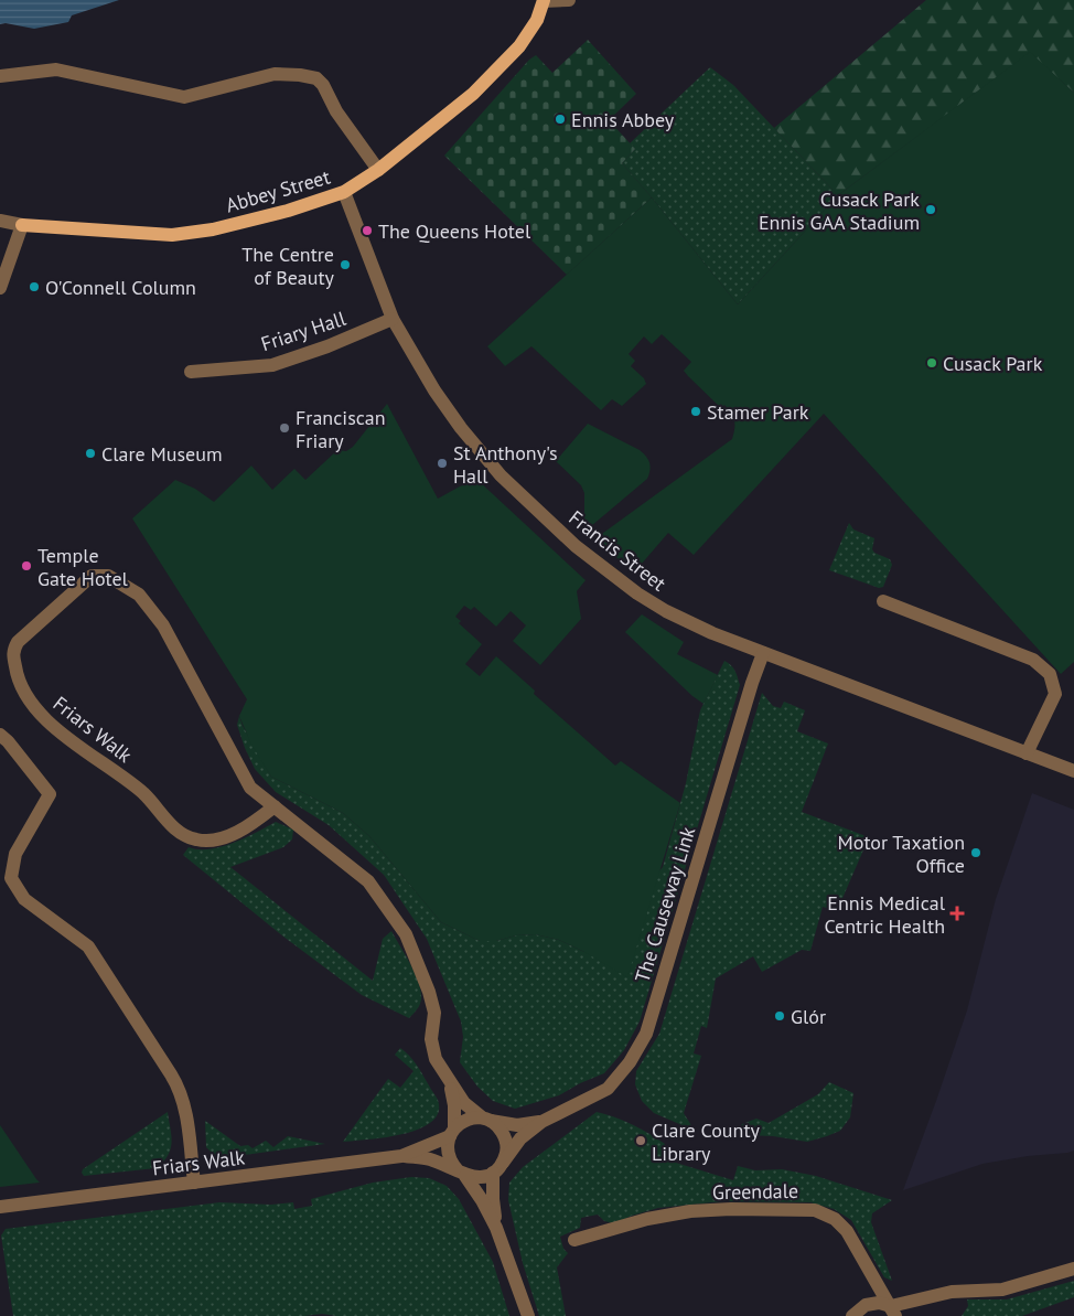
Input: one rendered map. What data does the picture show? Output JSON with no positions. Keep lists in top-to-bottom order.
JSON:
{
  "streets": {
    "main road": ["Abbey Street"],
    "street": [
      "Friary Hall",
      "Francis Street",
      "Friars Walk",
      "The Causeway Link",
      "Greendale"
    ]
  },
  "crossings": [
    ["Abbey Street", "Francis Street"],
    ["Friary Hall", "Francis Street"],
    ["Francis Street", "The Causeway Link"],
    ["Friars Walk", "The Causeway Link"]
  ],
  "places": {
    "other": [
      "Ennis Abbey",
      "Cusack Park Ennis GAA Stadium",
      "The Queens Hotel",
      "The Centre of Beauty",
      "O'Connell Column",
      "Cusack Park",
      "Stamer Park",
      "Franciscan Friary",
      "Clare Museum",
      "St Anthony's Hall",
      "Temple Gate Hotel",
      "Motor Taxation Office",
      "Glór",
      "Clare County Library"
    ],
    "health": ["Ennis Medical Centric Health"]
  }
}
